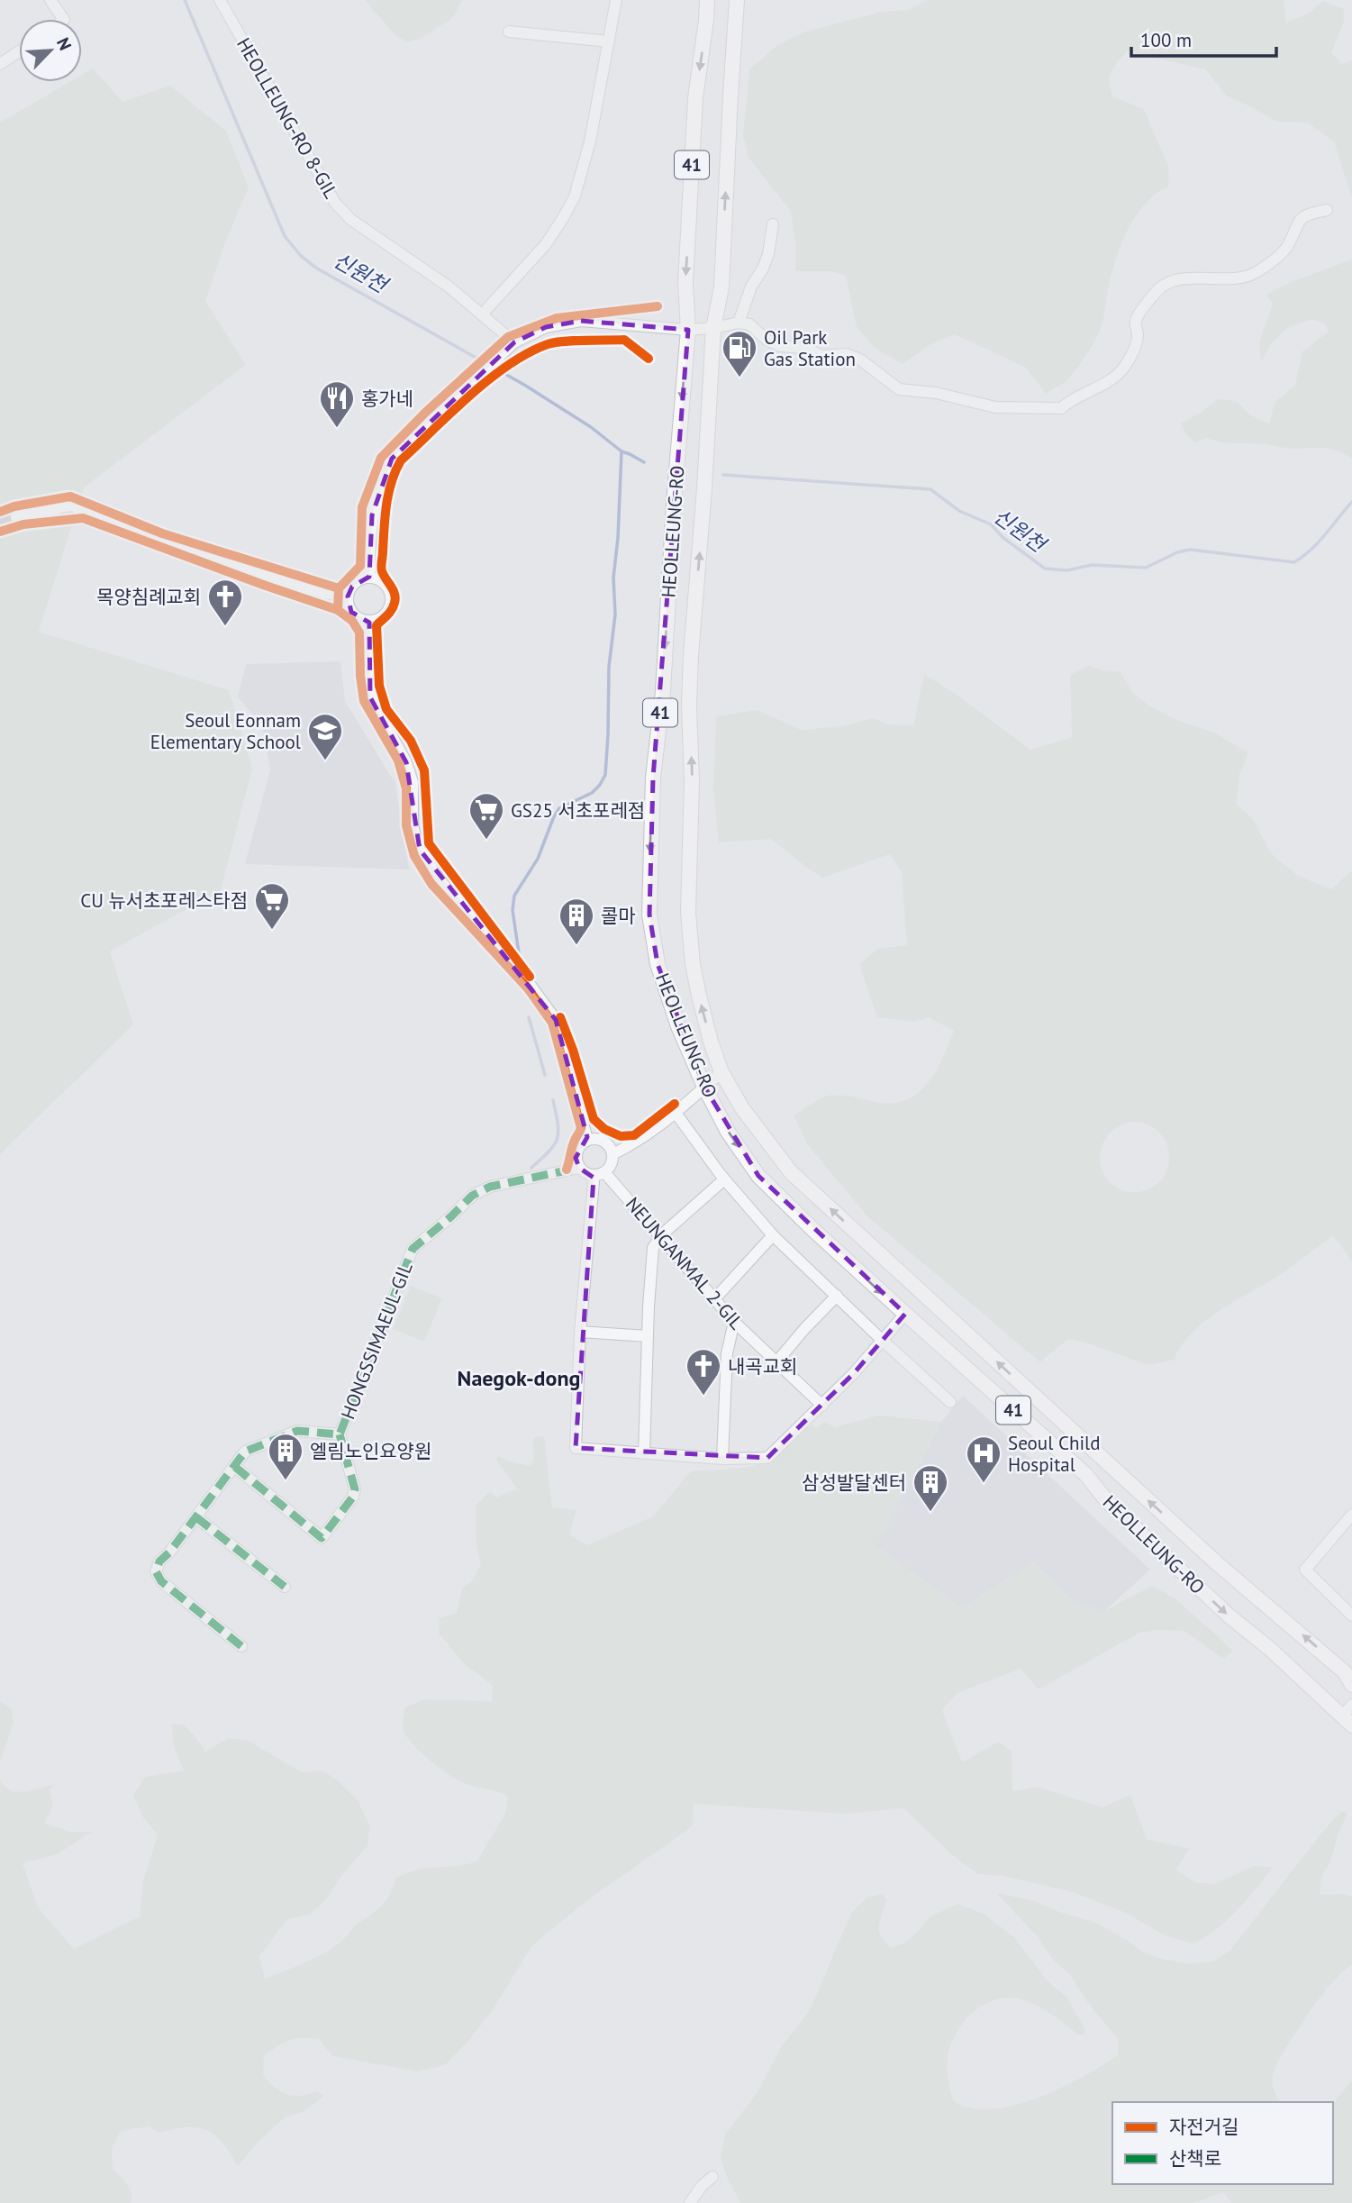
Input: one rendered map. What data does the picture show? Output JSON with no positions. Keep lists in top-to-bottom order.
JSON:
{
  "streets": {
    "main road": ["41", "HEOLLEUNG-RO"],
    "street": ["HEOLLEUNG-RO 8-GIL", "NEUNGANMAL 2-GIL", "HONGSSIMAEUL-GIL"]
  },
  "crossings": [
    ["NEUNGANMAL 2-GIL", "HONGSSIMAEUL-GIL"]
  ],
  "districts": ["Naegok-dong"],
  "water": ["신원천"],
  "places": {
    "fuel station": ["Oil Park Gas Station"],
    "restaurant": ["홍가네"],
    "church": ["목양침례교회", "내곡교회"],
    "school or university": ["Seoul Eonnam Elementary School"],
    "supermarket": ["GS25 서초포레점", "CU 뉴서초포레스타점"],
    "building": ["콜마", "엘림노인요양원", "삼성발달센터"],
    "hospital": ["Seoul Child Hospital"]
  },
  "legend": ["자전거길", "산책로"],
  "scale_bar": "100 m",
  "north": "top right"
}
